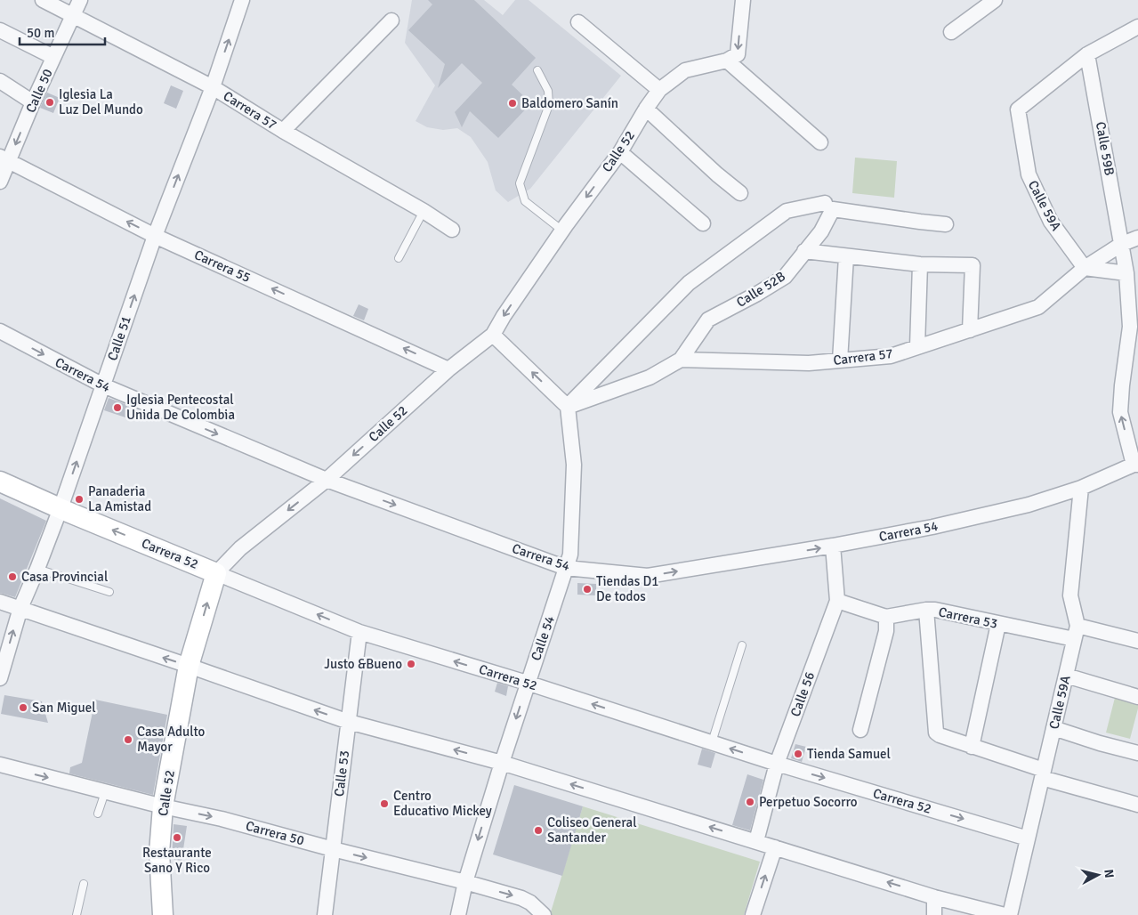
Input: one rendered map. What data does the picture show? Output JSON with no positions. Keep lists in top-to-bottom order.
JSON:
{
  "streets": {
    "street": [
      "Calle 50",
      "Carrera 57",
      "Calle 59B",
      "Calle 52",
      "Calle 59A",
      "Carrera 55",
      "Calle 52B",
      "Calle 51",
      "Carrera 54",
      "Carrera 52",
      "Carrera 53",
      "Calle 54",
      "Calle 56",
      "Calle 53",
      "Carrera 50"
    ]
  },
  "crossings": [
    ["Calle 50", "Carrera 57"],
    ["Calle 50", "Carrera 55"],
    ["Carrera 57", "Calle 59B"],
    ["Carrera 57", "Calle 59A"],
    ["Carrera 57", "Calle 52B"],
    ["Carrera 57", "Calle 51"],
    ["Calle 59B", "Calle 59A"],
    ["Calle 59B", "Carrera 54"],
    ["Calle 52", "Carrera 55"],
    ["Calle 52", "Carrera 54"],
    ["Calle 52", "Carrera 52"],
    ["Calle 52", "Carrera 50"],
    ["Calle 59A", "Carrera 54"],
    ["Calle 59A", "Carrera 52"],
    ["Calle 59A", "Carrera 53"],
    ["Carrera 55", "Calle 51"],
    ["Calle 51", "Carrera 54"],
    ["Calle 51", "Carrera 52"],
    ["Carrera 54", "Calle 54"],
    ["Carrera 54", "Calle 56"],
    ["Carrera 52", "Calle 54"],
    ["Carrera 52", "Calle 56"],
    ["Carrera 52", "Calle 53"],
    ["Carrera 53", "Calle 56"],
    ["Calle 54", "Carrera 50"],
    ["Calle 53", "Carrera 50"]
  ],
  "one_way": [
    "Calle 59B",
    "Carrera 55",
    "Calle 51",
    "Carrera 54",
    "Calle 54"
  ],
  "places": [
    "Iglesia La Luz Del Mundo",
    "Baldomero Sanín",
    "Iglesia Pentecostal Unida De Colombia",
    "Panaderia La Amistad",
    "Casa Provincial",
    "Tiendas D1 De todos",
    "Justo &Bueno",
    "San Miguel",
    "Casa Adulto Mayor",
    "Tienda Samuel",
    "Perpetuo Socorro",
    "Centro Educativo Mickey",
    "Coliseo General Santander",
    "Restaurante Sano Y Rico"
  ],
  "scale_bar": "50 m",
  "north": "right"
}
